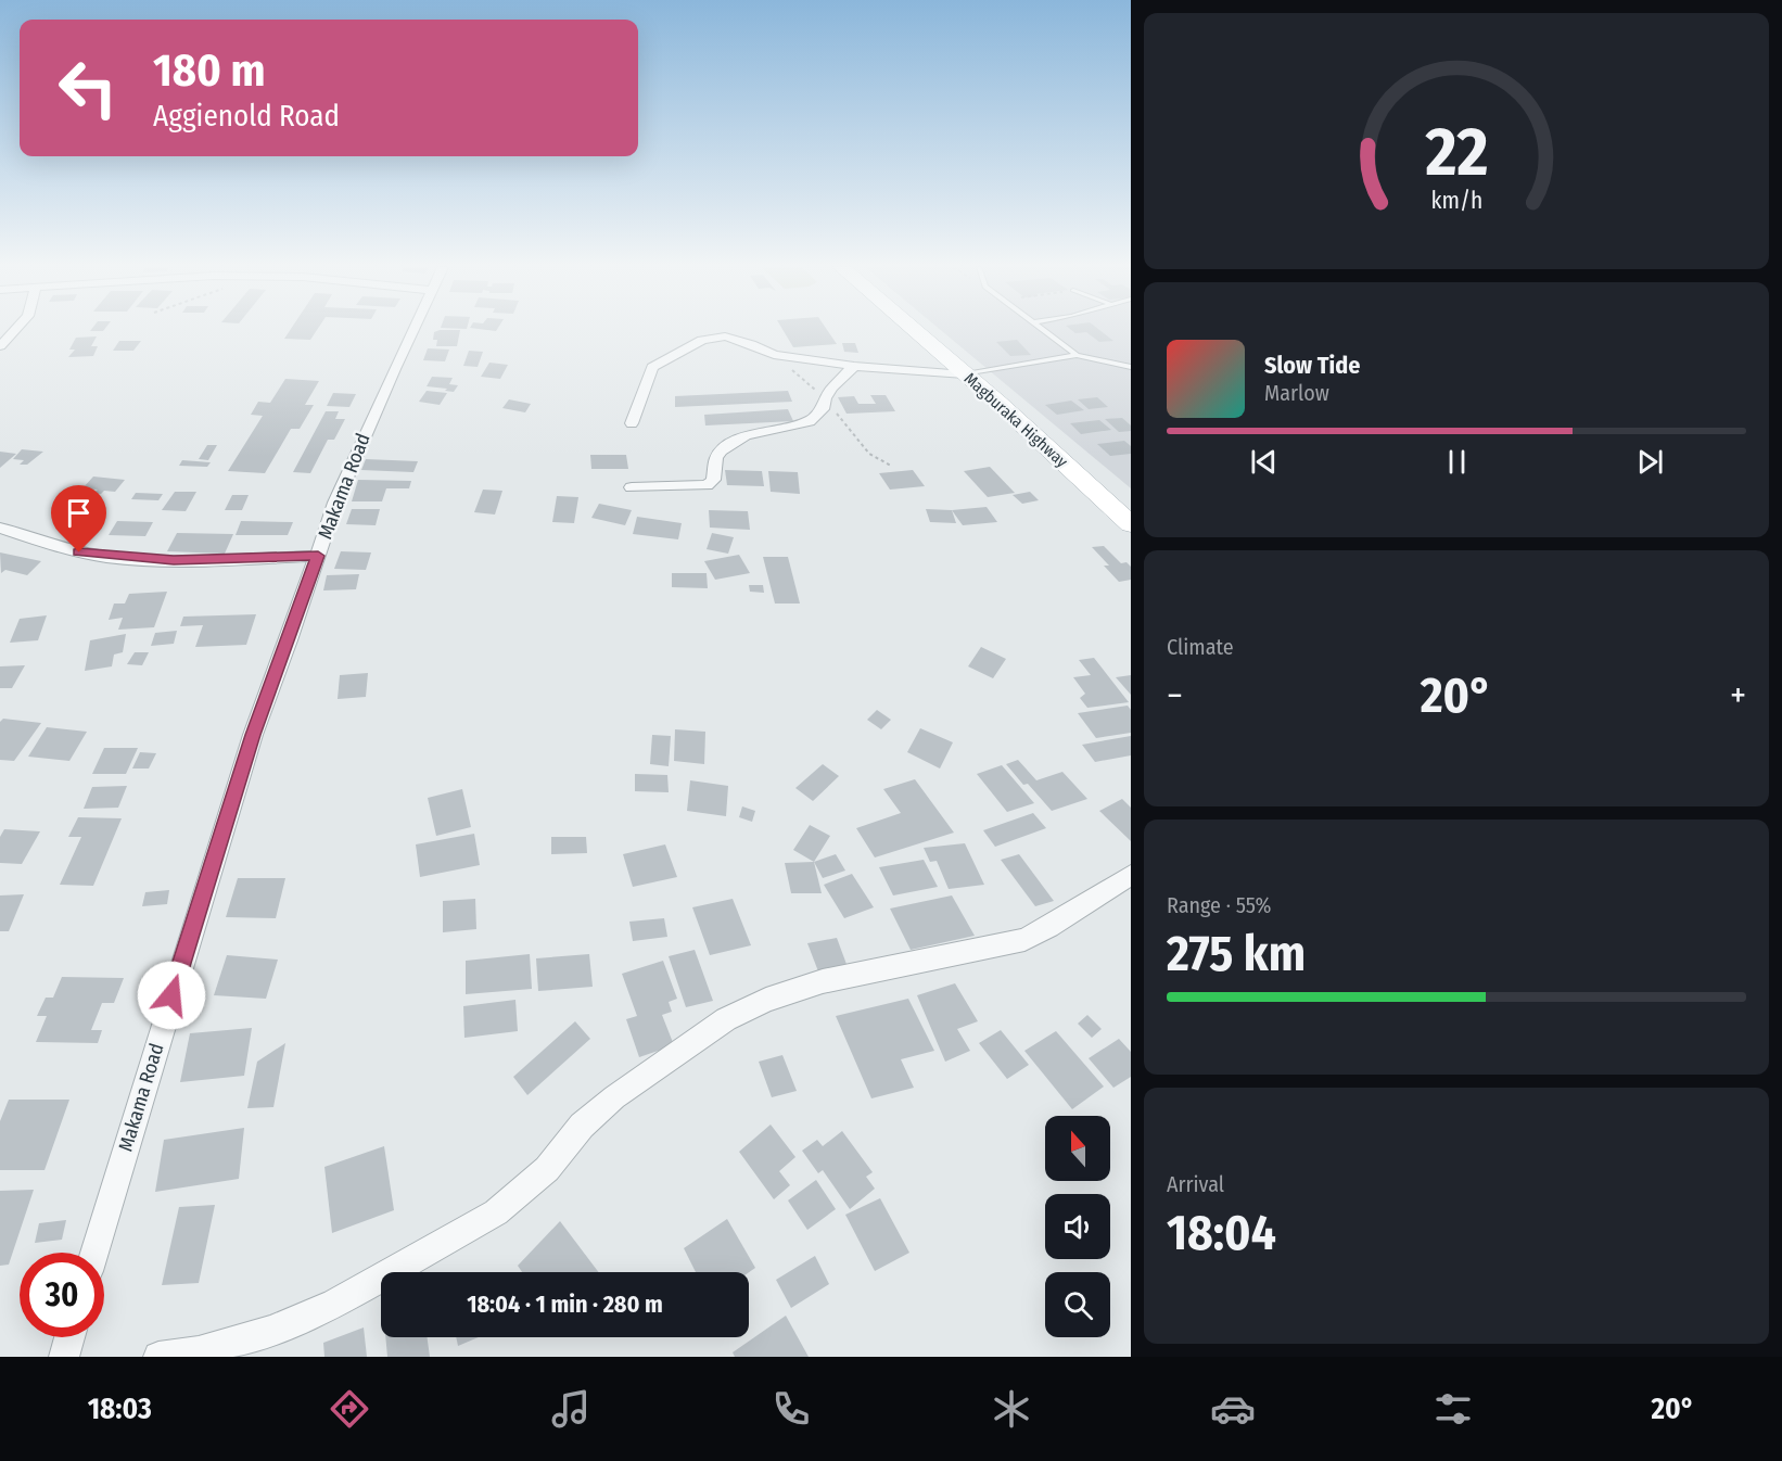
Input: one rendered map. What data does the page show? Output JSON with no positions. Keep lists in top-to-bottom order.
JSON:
{
  "streets": {
    "main road": ["Magburaka Highway"],
    "street": ["Makama Road"]
  },
  "north": "top",
  "page": {
    "turn": ["180 m", "Aggienold Road"],
    "song": ["Slow Tide", "Marlow"],
    "tile": [
      "Climate",
      ["Range · 55%", "275 km"],
      ["Arrival", "18:04"]
    ],
    "heat": ["−", "20°", "+"],
    "limit": "30",
    "trip": "18:04 · 1 min · 280 m",
    "tabs": ["18:03", "20°"],
    "gauge": ["22", "km/h"]
  }
}
